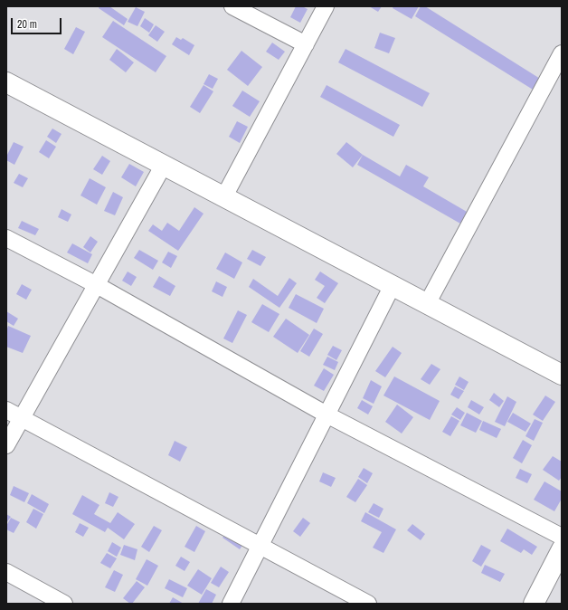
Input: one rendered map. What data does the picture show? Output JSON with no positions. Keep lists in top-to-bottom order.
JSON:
{
  "scale_bar": "20 m"
}
